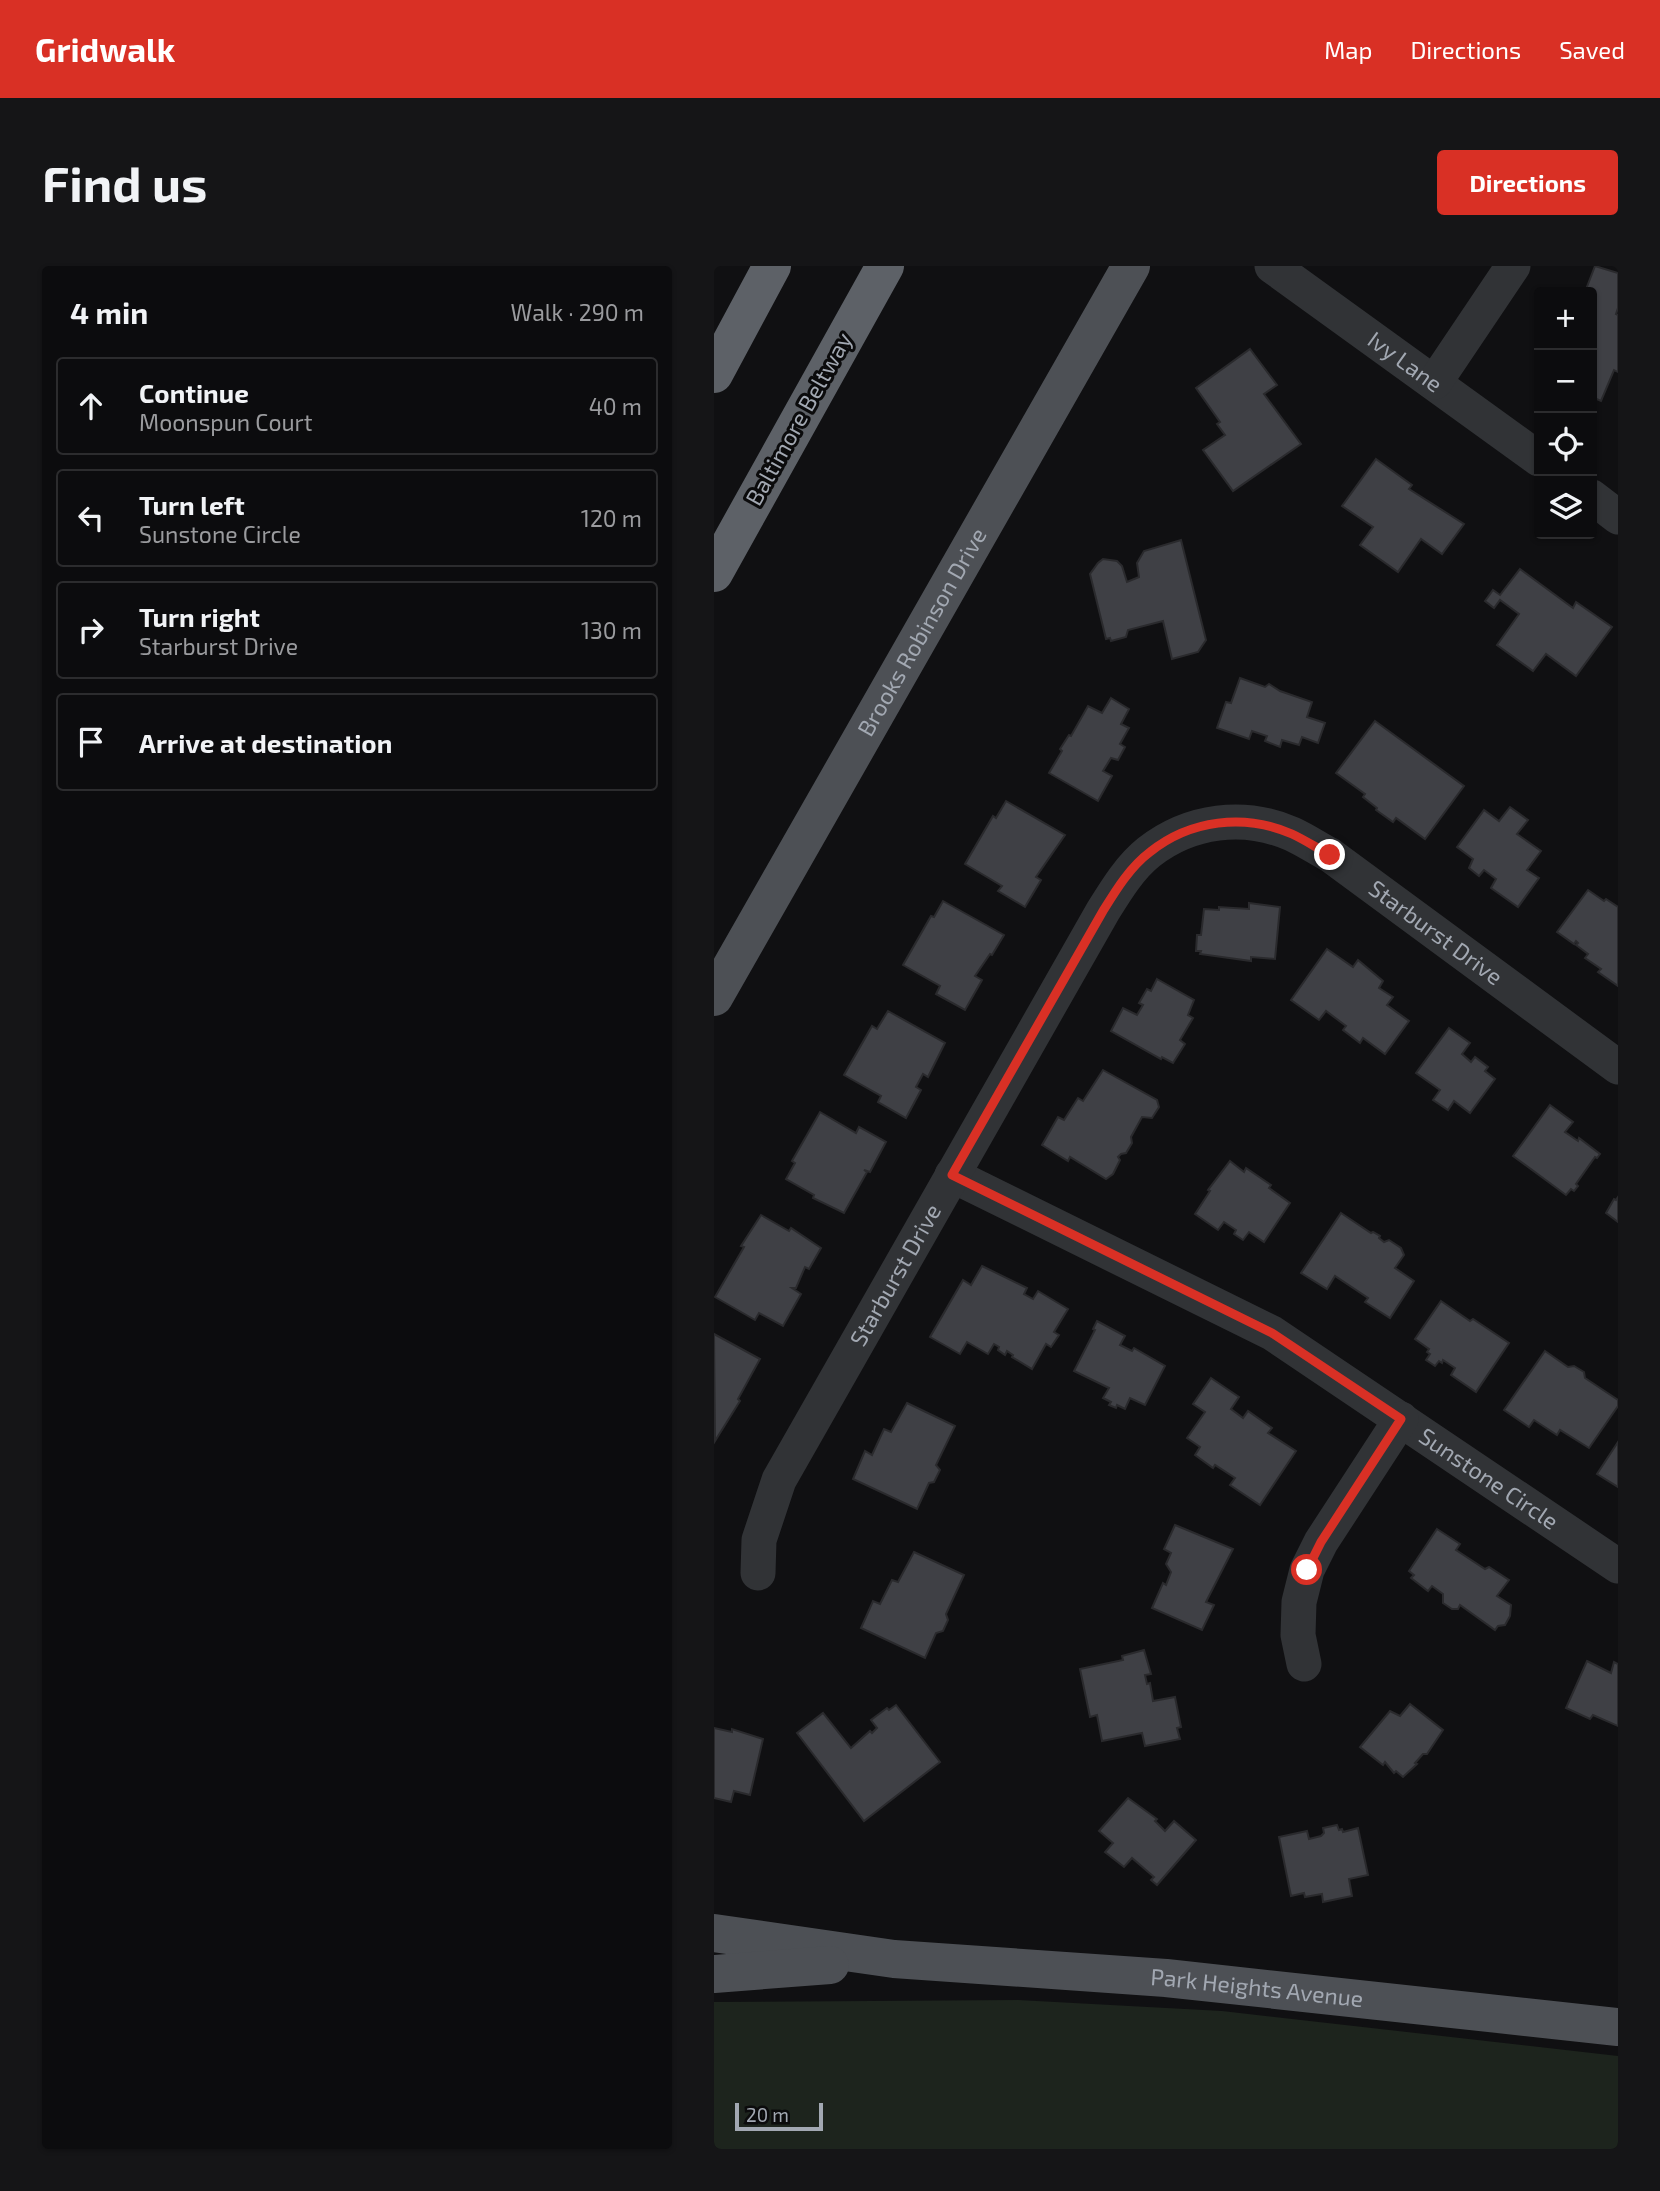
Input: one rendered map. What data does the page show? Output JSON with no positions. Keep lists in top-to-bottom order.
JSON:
{
  "streets": {
    "highway": ["Baltimore Beltway"],
    "main road": ["Brooks Robinson Drive", "Park Heights Avenue"],
    "street": ["Ivy Lane", "Starburst Drive", "Sunstone Circle"]
  },
  "crossings": [
    ["Starburst Drive", "Sunstone Circle"]
  ],
  "scale_bar": "20 m",
  "page": {
    "header": "Gridwalk",
    "nav": ["Map", "Directions", "Saved"],
    "buttons": "Directions",
    "title": "Find us",
    "heading": ["4 min", "Walk · 290 m"],
    "map_buttons": ["+", "−"],
    "list": [
      ["Continue", "Moonspun Court", "40 m"],
      ["Turn left", "Sunstone Circle", "120 m"],
      ["Turn right", "Starburst Drive", "130 m"],
      "Arrive at destination"
    ],
    "scale": "20 m"
  }
}
